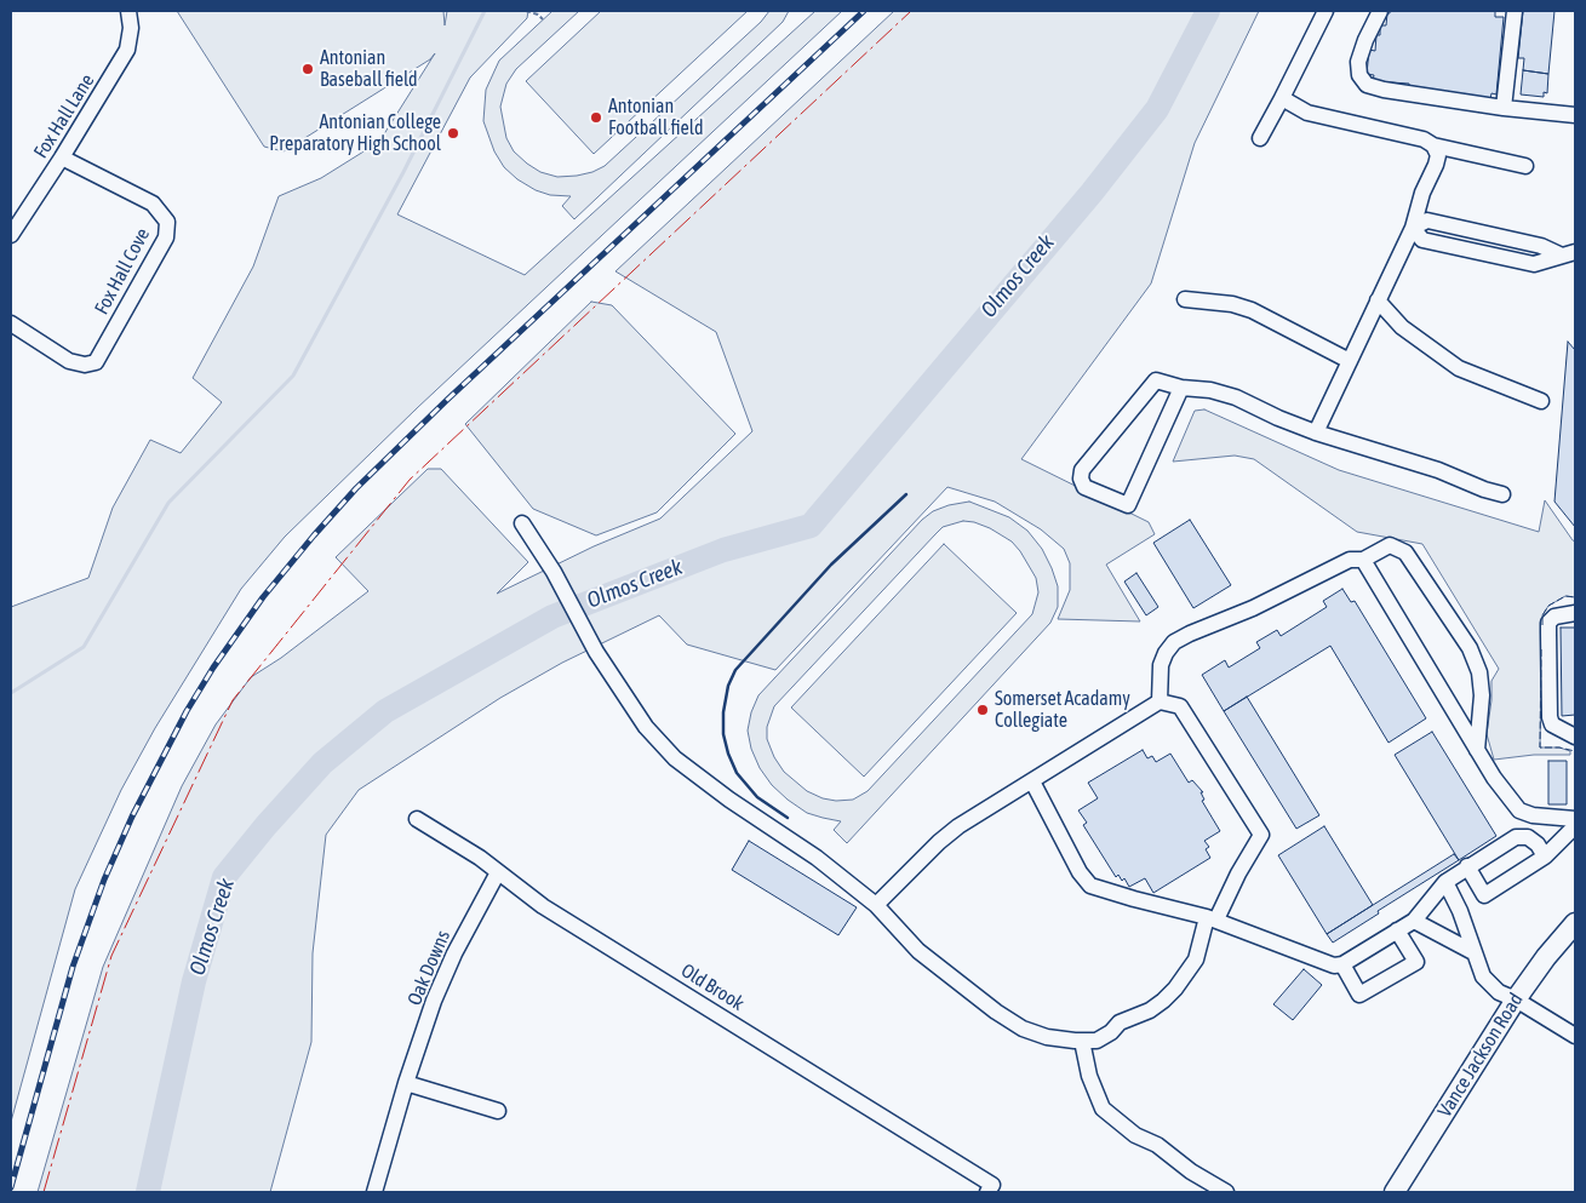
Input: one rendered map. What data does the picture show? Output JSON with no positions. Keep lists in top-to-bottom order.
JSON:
{
  "streets": {
    "main road": ["Vance Jackson Road"],
    "street": [
      "Fox Hall Lane",
      "Fox Hall Cove",
      "Oak Downs",
      "Old Brook"
    ]
  },
  "crossings": [
    ["Fox Hall Lane", "Fox Hall Cove"],
    ["Oak Downs", "Old Brook"]
  ],
  "water": ["Olmos Creek"],
  "places": [
    "Antonian Baseball field",
    "Antonian Football field",
    "Antonian College Preparatory High School",
    "Somerset Acadamy Collegiate"
  ]
}
